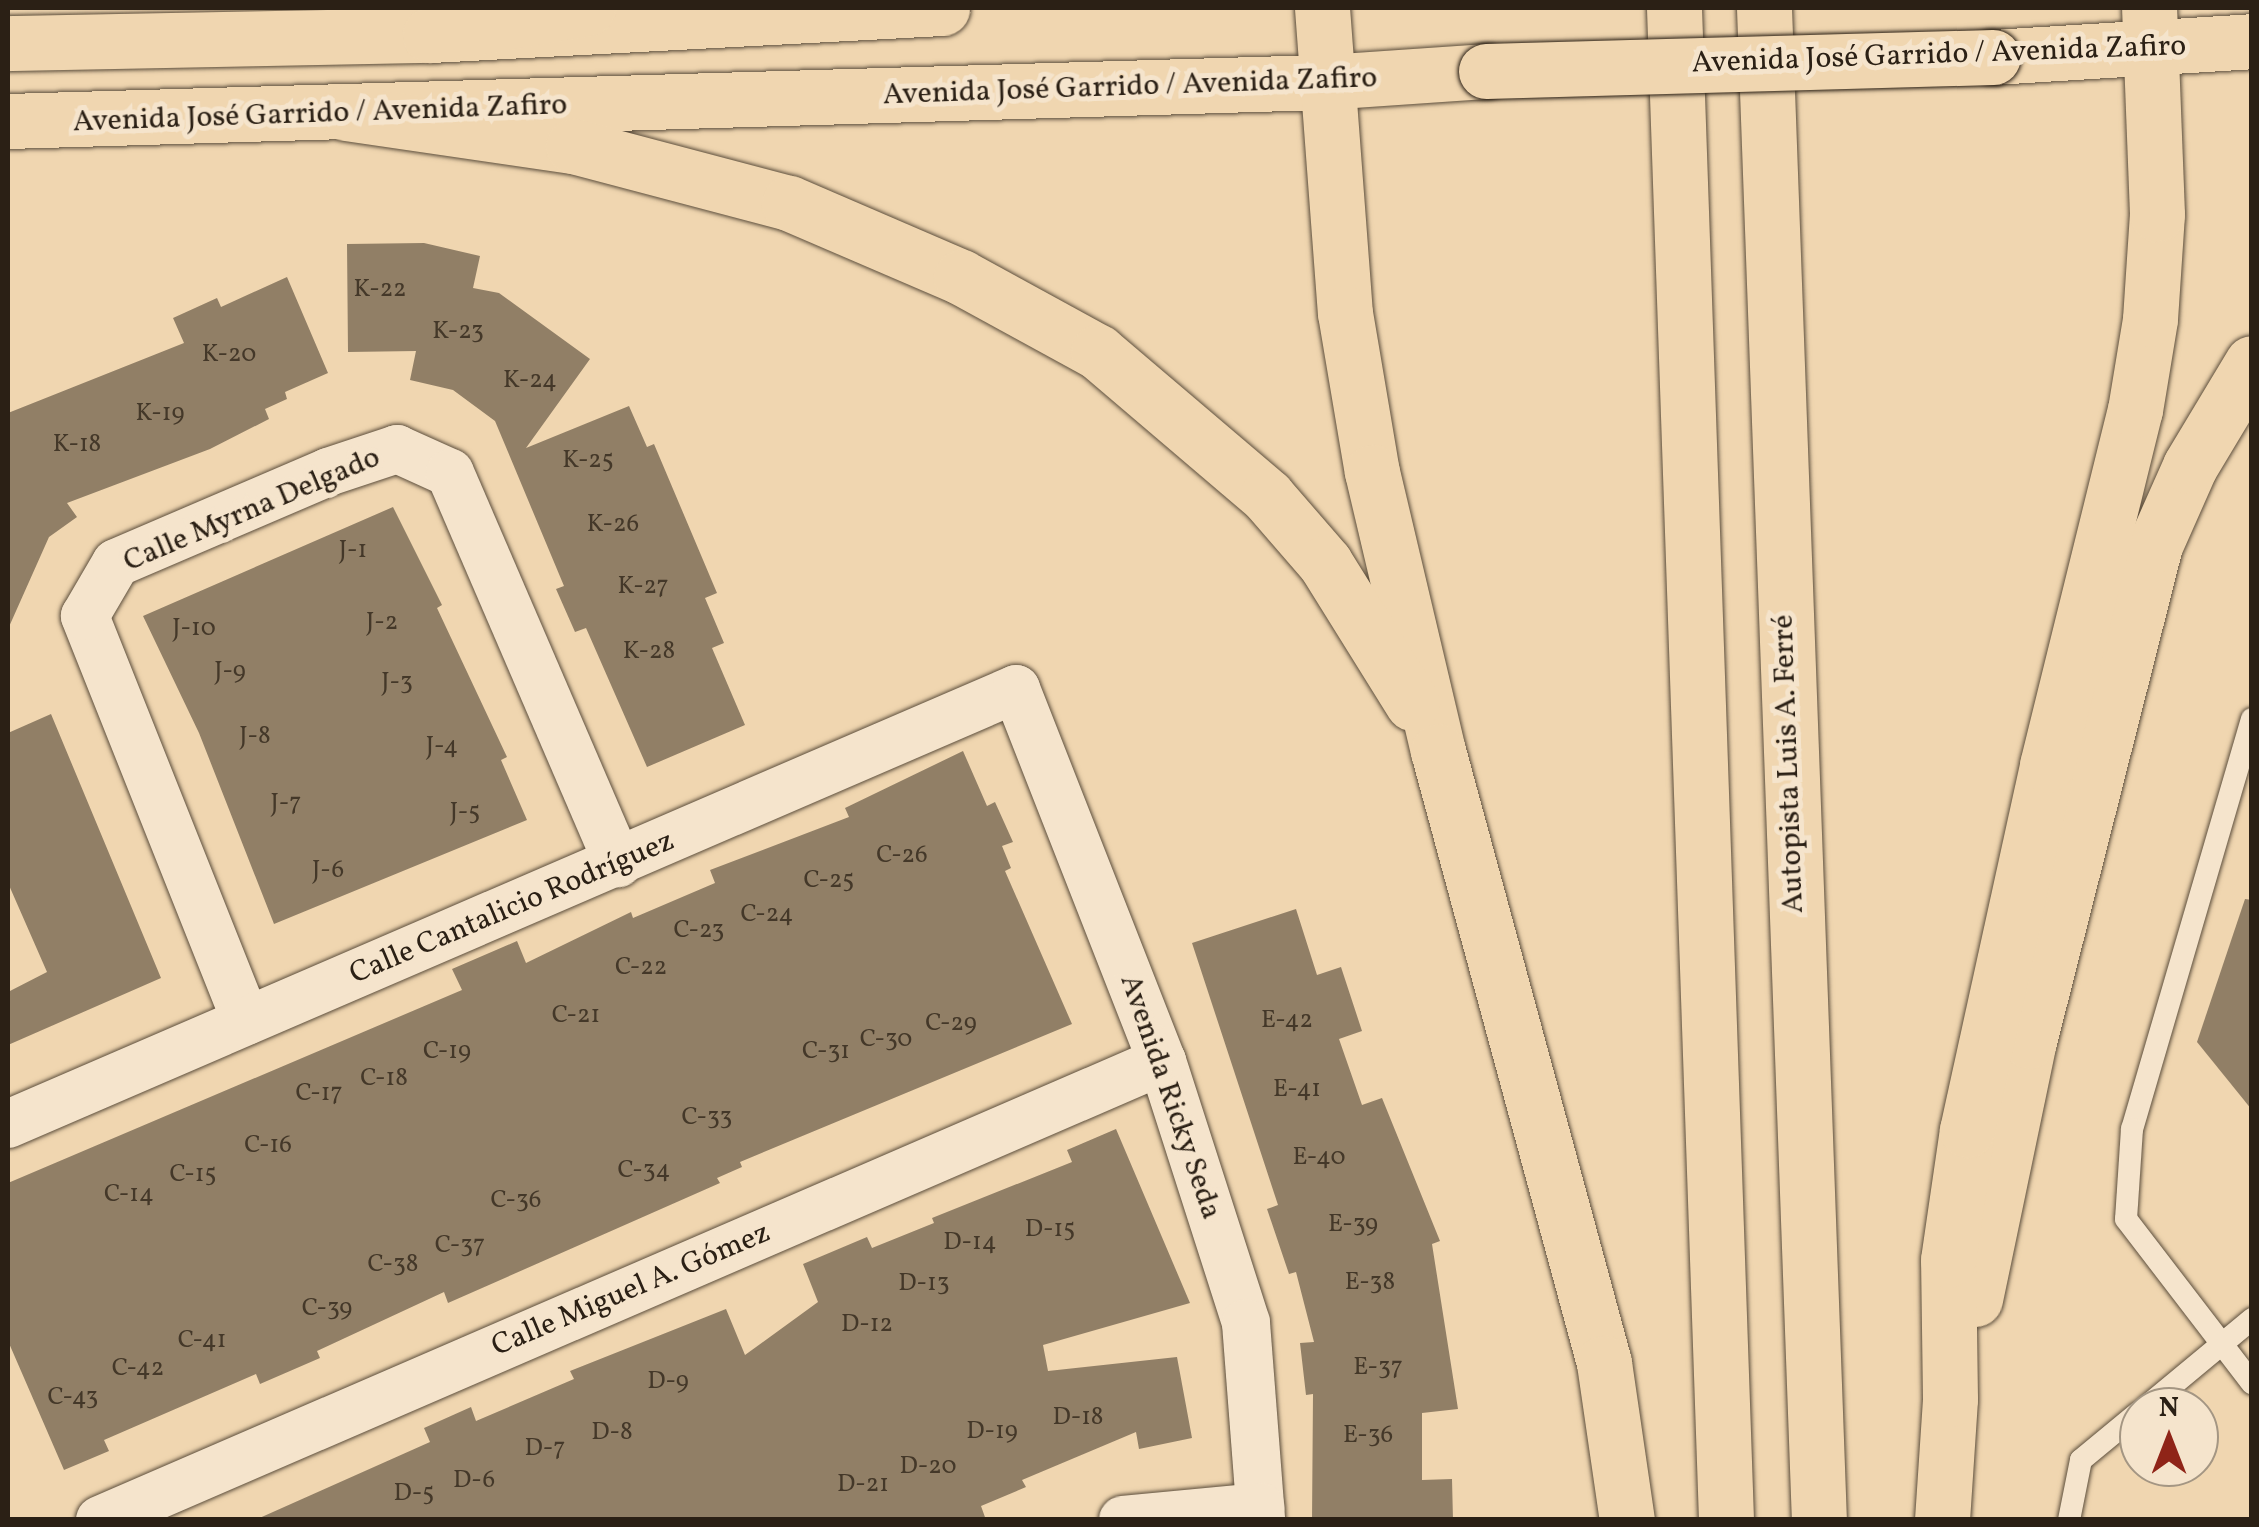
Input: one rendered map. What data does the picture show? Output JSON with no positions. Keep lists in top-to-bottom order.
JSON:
{
  "streets": {
    "main road": ["Avenida José Garrido / Avenida Zafiro", "Autopista Luis A. Ferré"],
    "street": [
      "Calle Myrna Delgado",
      "Calle Cantalicio Rodríguez",
      "Avenida Ricky Seda",
      "Calle Miguel A. Gómez"
    ]
  },
  "crossings": [
    ["Calle Myrna Delgado", "Calle Cantalicio Rodríguez"],
    ["Calle Cantalicio Rodríguez", "Avenida Ricky Seda"],
    ["Avenida Ricky Seda", "Calle Miguel A. Gómez"]
  ],
  "house_numbers": [
    "K-22",
    "K-23",
    "K-20",
    "K-24",
    "K-19",
    "K-18",
    "K-25",
    "K-26",
    "J-1",
    "K-27",
    "J-2",
    "J-10",
    "K-28",
    "J-9",
    "J-3",
    "J-8",
    "J-4",
    "J-7",
    "J-5",
    "C-26",
    "J-6",
    "C-25",
    "C-24",
    "C-23",
    "C-22",
    "C-21",
    "E-42",
    "C-29",
    "C-30",
    "C-19",
    "C-31",
    "C-18",
    "E-41",
    "C-17",
    "C-33",
    "C-16",
    "E-40",
    "C-34",
    "C-15",
    "C-14",
    "C-36",
    "E-39",
    "D-15",
    "D-14",
    "C-37",
    "C-38",
    "E-38",
    "D-13",
    "C-39",
    "D-12",
    "C-41",
    "E-37",
    "C-42",
    "D-9",
    "C-43",
    "D-18",
    "D-19",
    "D-8",
    "E-36",
    "D-7",
    "D-20",
    "D-6",
    "D-21",
    "D-5"
  ],
  "north": "top"
}
